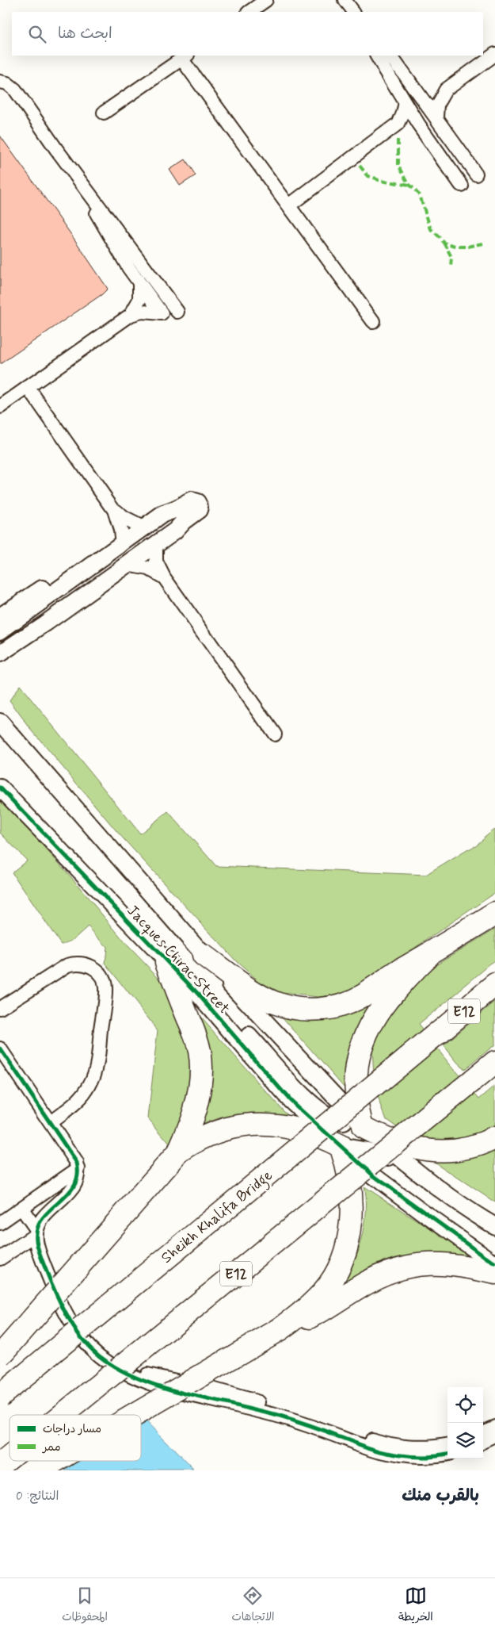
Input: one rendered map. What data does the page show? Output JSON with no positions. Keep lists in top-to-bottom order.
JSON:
{
  "streets": {
    "highway": ["E12", "Sheikh Khalifa Bridge"],
    "street": ["Jacques Chirac Street"]
  },
  "legend": ["مسار دراجات", "ممر"],
  "page": {
    "search": "ابحث هنا",
    "heading": ["بالقرب منك", "النتائج: 0"],
    "nav": ["الخريطة", "الاتجاهات", "المحفوظات"]
  }
}
